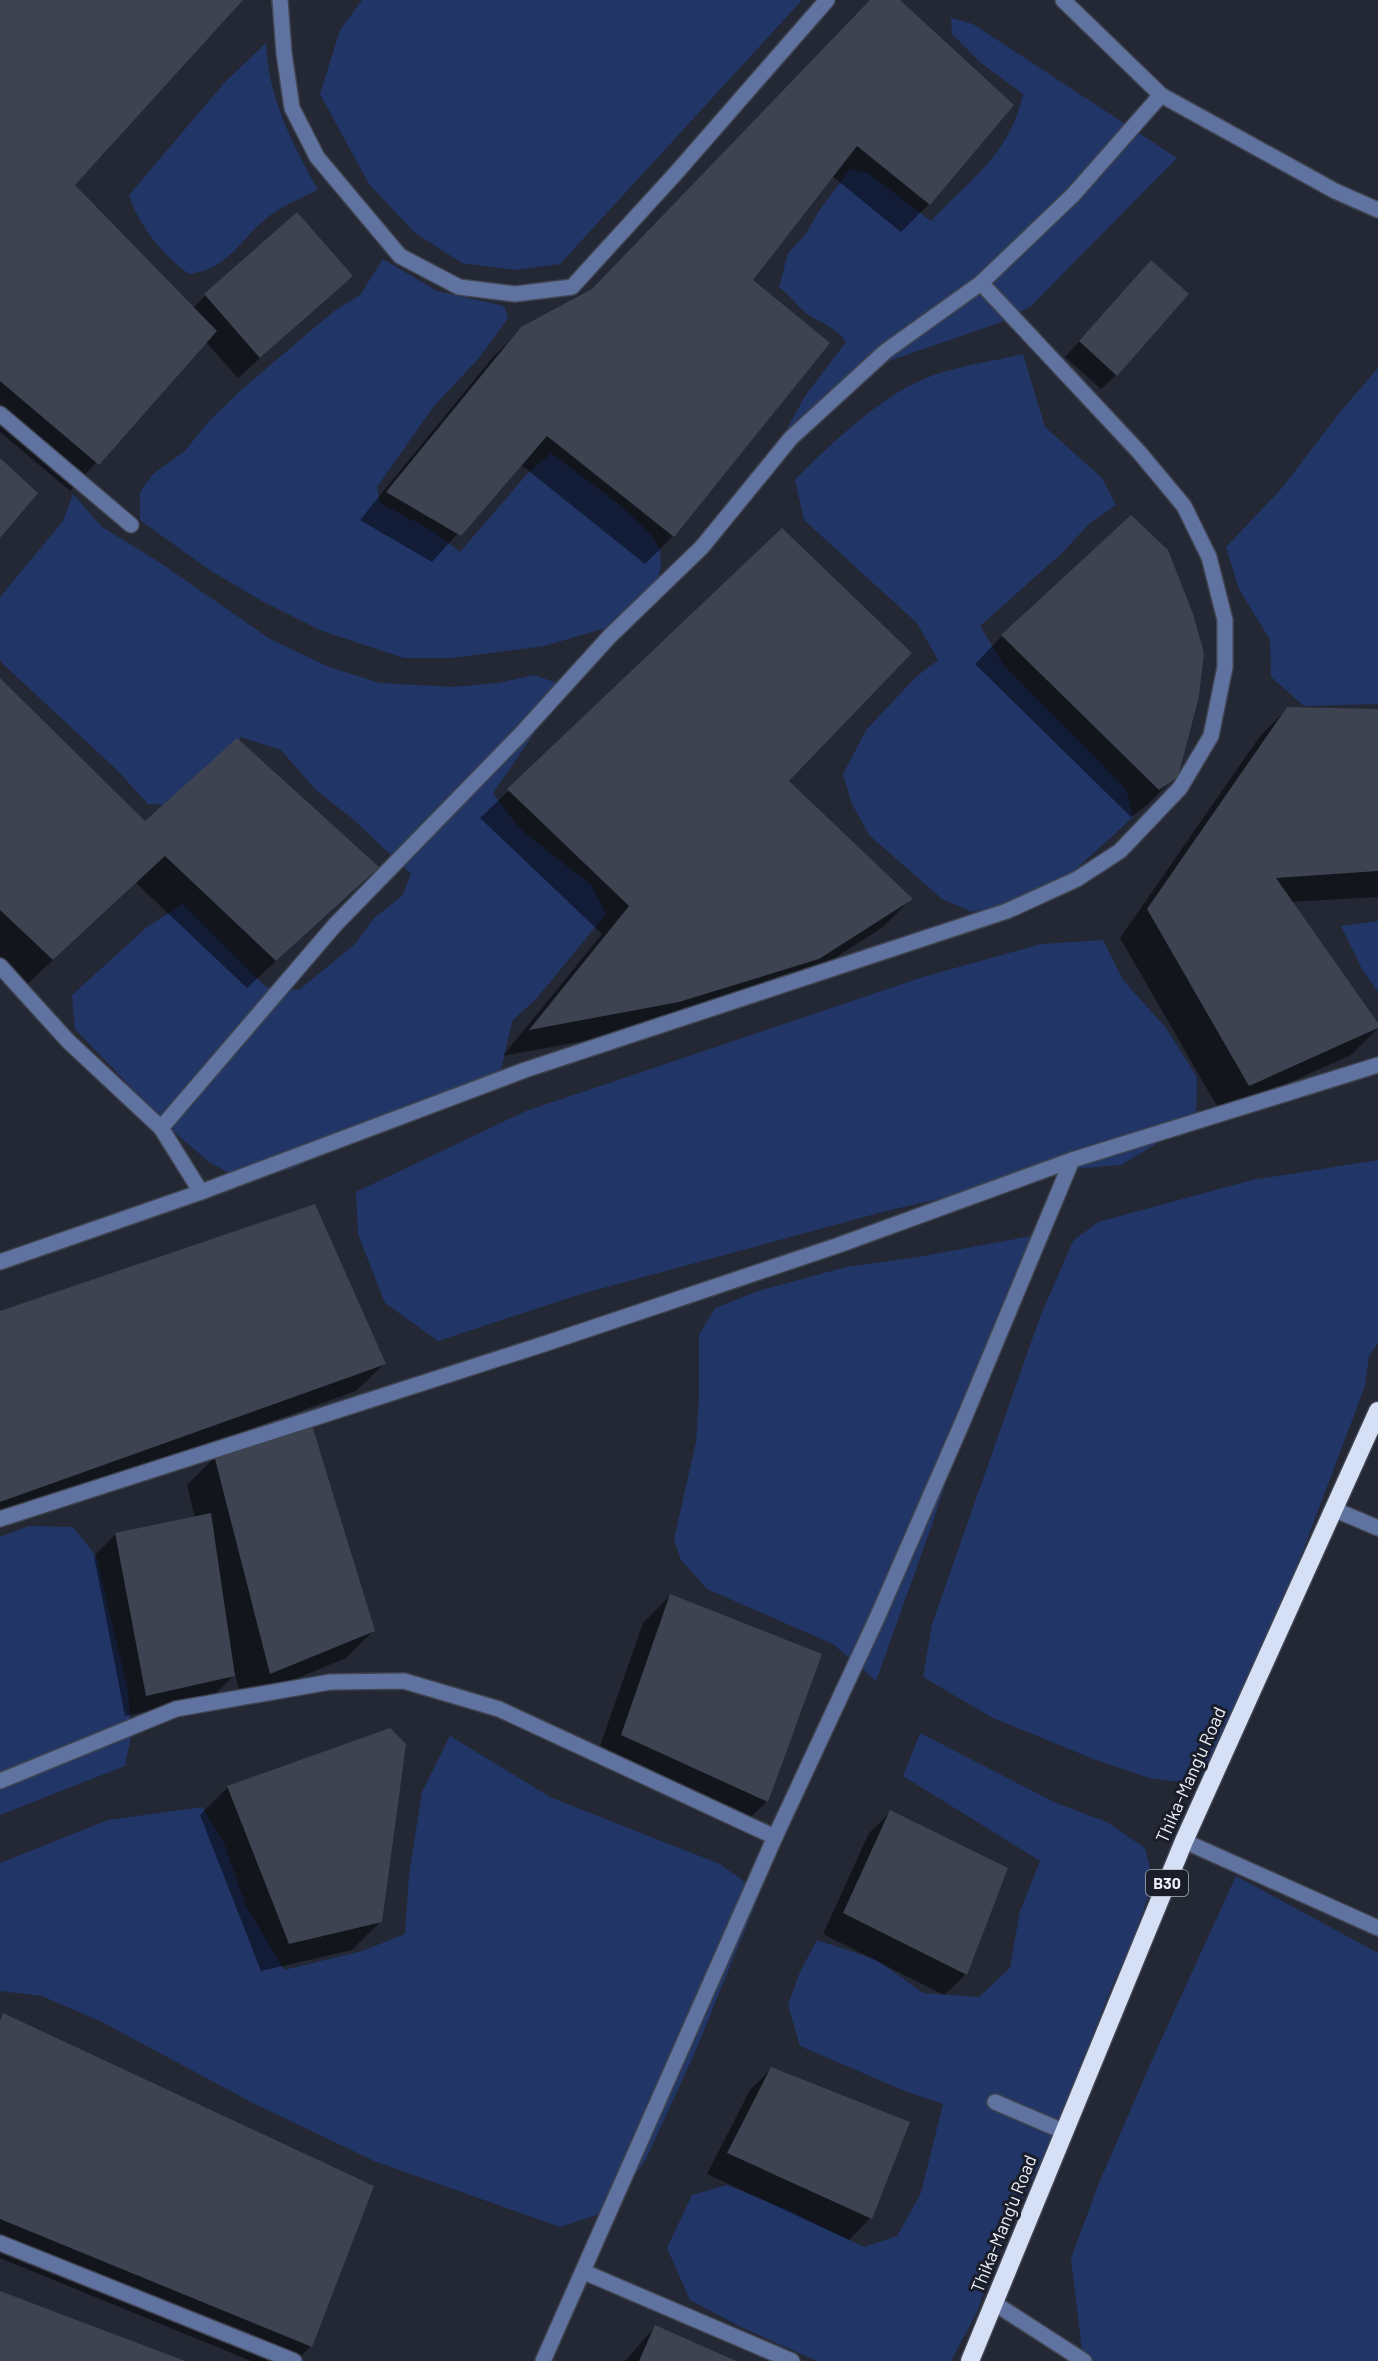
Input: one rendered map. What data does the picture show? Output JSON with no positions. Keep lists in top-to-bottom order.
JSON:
{
  "streets": {
    "highway": ["Thika-Mang'u Road", "B30"]
  }
}
